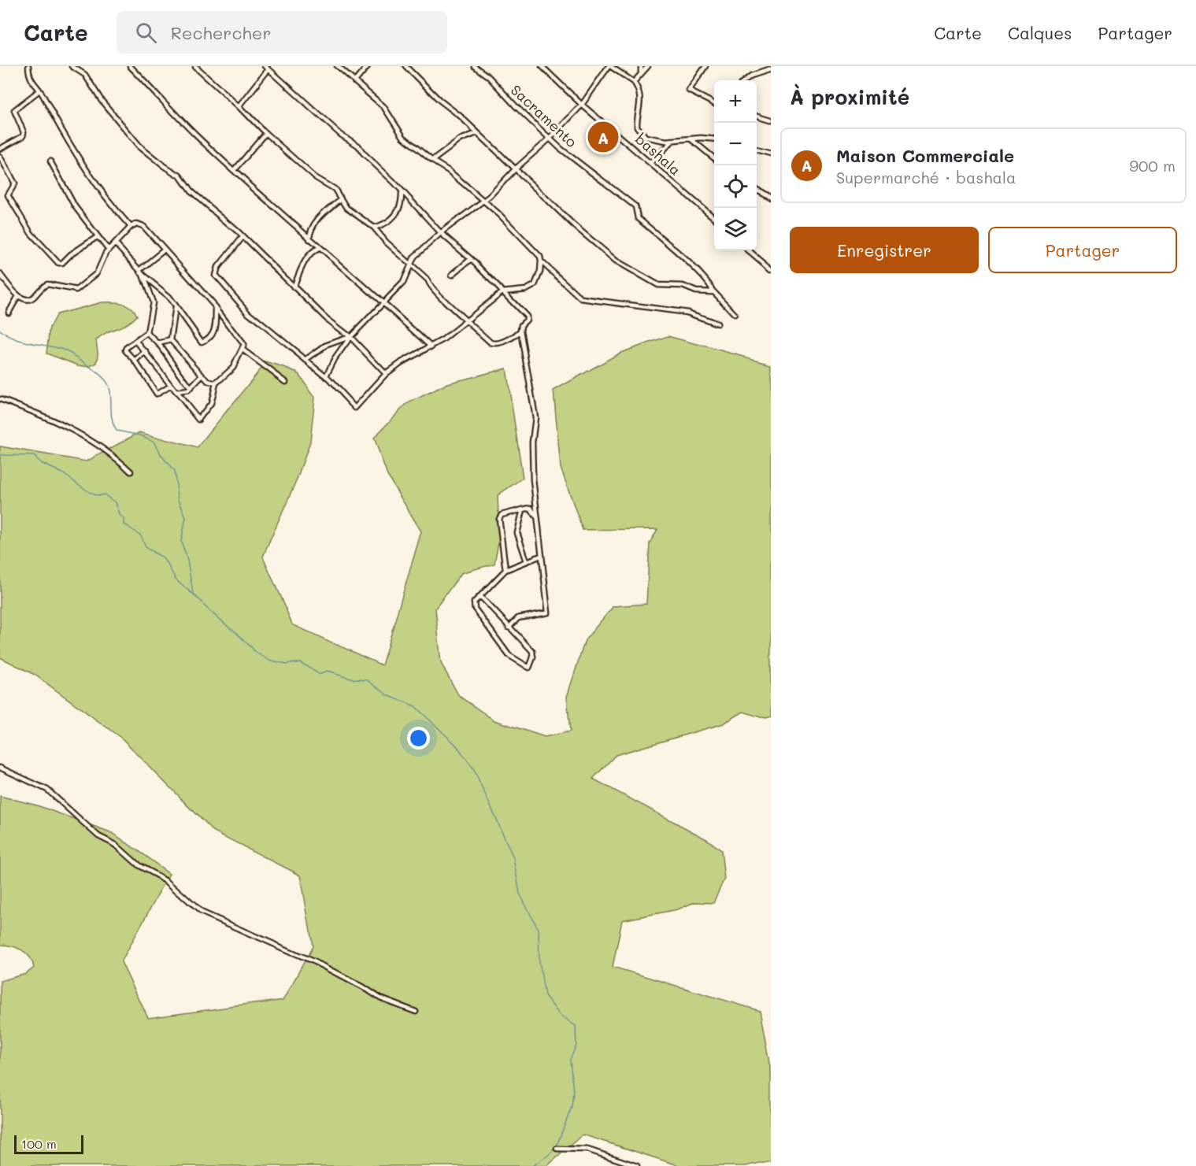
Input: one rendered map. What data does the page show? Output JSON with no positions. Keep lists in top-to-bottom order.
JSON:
{
  "streets": {
    "street": ["Sacramento", "bashala"]
  },
  "scale_bar": "100 m",
  "page": {
    "header": "Carte",
    "search": "Rechercher",
    "nav": ["Carte", "Calques", "Partager"],
    "heading": "À proximité",
    "map_buttons": ["+", "−"],
    "pins": "A",
    "list": [
      {
        "mark": "A",
        "name": "Maison Commerciale",
        "note": "Supermarché · bashala",
        "value": "900 m"
      }
    ],
    "buttons": ["Enregistrer", "Partager"],
    "scale": "100 m"
  }
}
